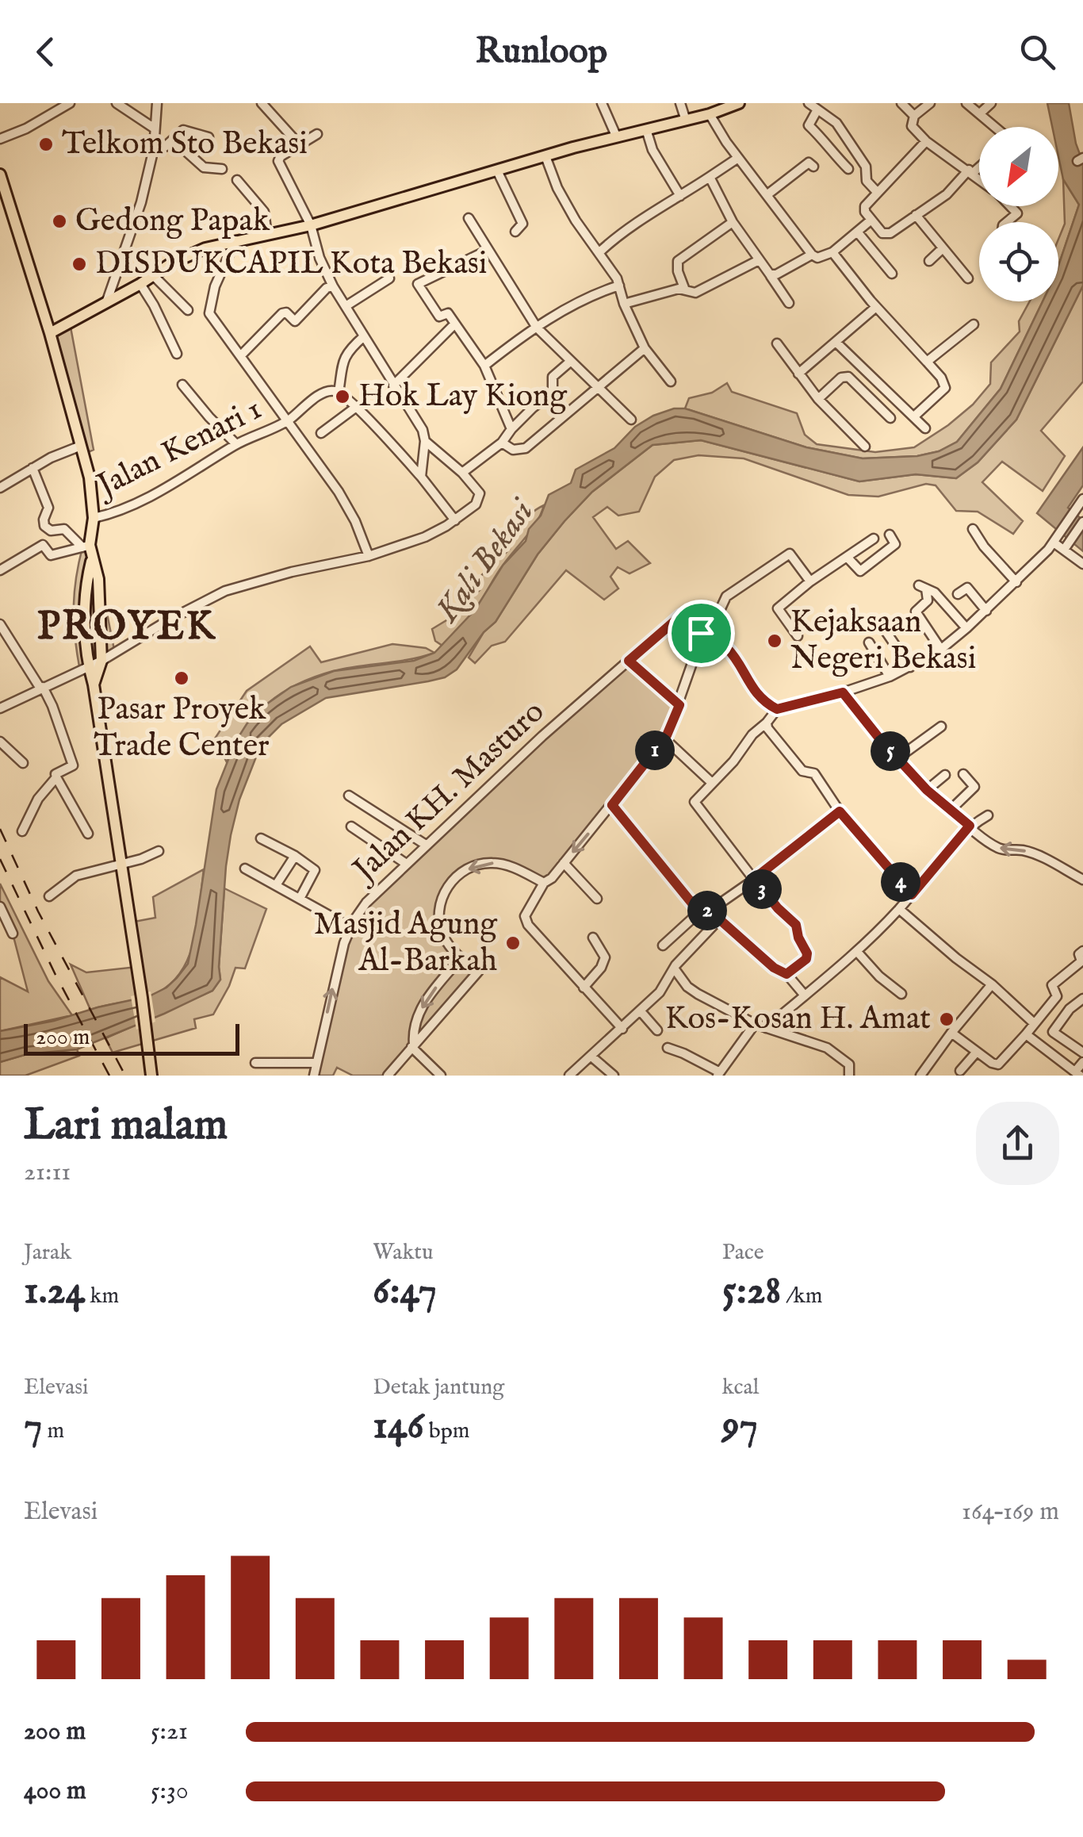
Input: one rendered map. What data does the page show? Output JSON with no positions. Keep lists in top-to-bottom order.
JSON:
{
  "streets": {
    "street": ["Jalan Kenari 1", "Jalan KH. Masturo"]
  },
  "districts": ["PROYEK"],
  "water": ["Kali Bekasi"],
  "places": [
    "Telkom Sto Bekasi",
    "Gedong Papak",
    "DISDUKCAPIL Kota Bekasi",
    "Hok Lay Kiong",
    "Kejaksaan Negeri Bekasi",
    "Pasar Proyek Trade Center",
    "Masjid Agung Al-Barkah",
    "Kos-Kosan H. Amat"
  ],
  "scale_bar": "200 m",
  "north": "bottom left",
  "page": {
    "header": "Runloop",
    "pins": [
      "1",
      "5",
      "4",
      "3",
      "2"
    ],
    "scale": "200 m",
    "heading": ["Lari malam", "21:11"],
    "stats": [
      ["Jarak", "1.24 km"],
      ["Waktu", "6:47"],
      ["Pace", "5:28 /km"],
      ["Elevasi", "7 m"],
      ["Detak jantung", "146 bpm"],
      ["kcal", "97"]
    ],
    "chart": ["Elevasi", "164–169 m"],
    "list": [
      {
        "name": "200 m",
        "note": "5:21"
      },
      {
        "name": "400 m",
        "note": "5:30"
      }
    ]
  }
}
